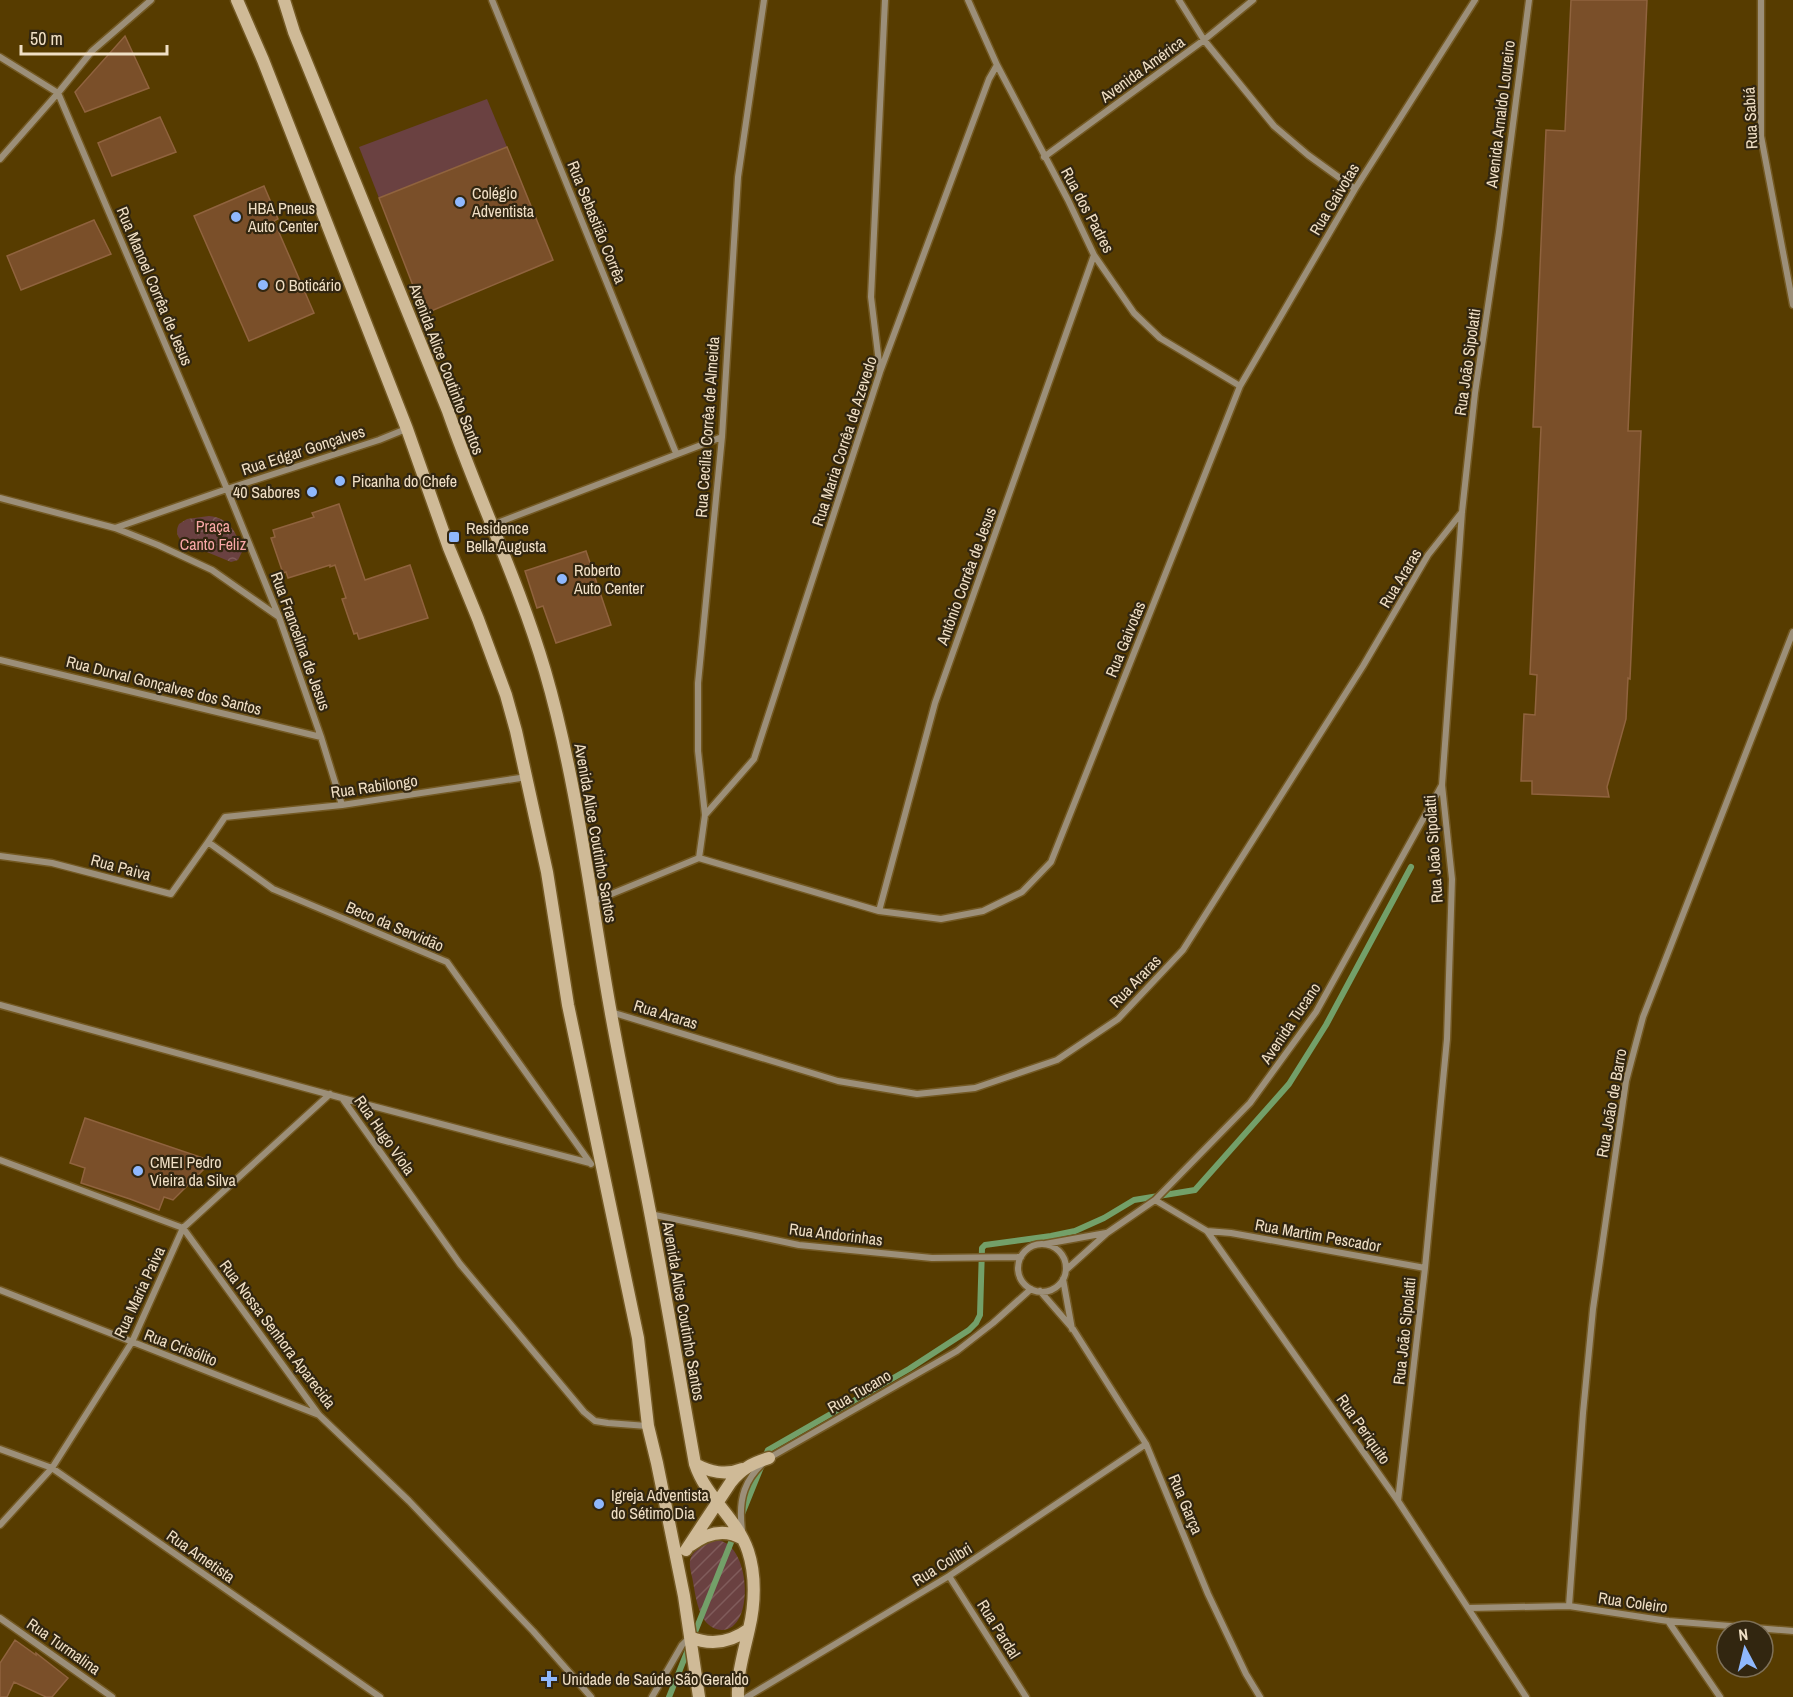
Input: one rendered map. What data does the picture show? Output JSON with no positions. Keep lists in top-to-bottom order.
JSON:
{
  "streets": {
    "main road": ["Avenida Alice Coutinho Santos"],
    "street": [
      "Avenida América",
      "Avenida Arnaldo Loureiro",
      "Rua Sabiá",
      "Rua Gaivotas",
      "Rua dos Padres",
      "Rua Sebastião Corrêa",
      "Rua Manoel Corrêa de Jesus",
      "Rua João Sipolatti",
      "Rua Cecília Corrêa de Almeida",
      "Rua Maria Corrêa de Azevedo",
      "Rua Edgar Gonçalves",
      "Antônio Corrêa de Jesus",
      "Rua Araras",
      "Rua Francelina de Jesus",
      "Rua Durval Gonçalves dos Santos",
      "Rua Rabilongo",
      "Rua Paiva",
      "Beco da Servidão",
      "Avenida Tucano",
      "Rua João de Barro",
      "Rua Hugo Viola",
      "Rua Andorinhas",
      "Rua Martim Pescador",
      "Rua Maria Paiva",
      "Rua Nossa Senhora Aparecida",
      "Rua Crisólito",
      "Rua Tucano",
      "Rua Periquito",
      "Rua Garça",
      "Rua Ametista",
      "Rua Colibri",
      "Rua Coleiro",
      "Rua Pardal",
      "Rua Turmalina"
    ]
  },
  "crossings": [
    ["Avenida América", "Rua dos Padres"],
    ["Avenida Arnaldo Loureiro", "Rua João Sipolatti"],
    ["Rua Gaivotas", "Rua dos Padres"],
    ["Rua Gaivotas", "Rua Cecília Corrêa de Almeida"],
    ["Rua Gaivotas", "Antônio Corrêa de Jesus"],
    ["Rua dos Padres", "Rua Maria Corrêa de Azevedo"],
    ["Rua dos Padres", "Antônio Corrêa de Jesus"],
    ["Rua Manoel Corrêa de Jesus", "Rua Edgar Gonçalves"],
    ["Rua Manoel Corrêa de Jesus", "Rua Francelina de Jesus"],
    ["Rua João Sipolatti", "Rua Araras"],
    ["Rua João Sipolatti", "Avenida Tucano"],
    ["Rua João Sipolatti", "Rua Martim Pescador"],
    ["Rua João Sipolatti", "Rua Periquito"],
    ["Avenida Alice Coutinho Santos", "Rua Araras"],
    ["Avenida Alice Coutinho Santos", "Rua Andorinhas"],
    ["Avenida Alice Coutinho Santos", "Rua Tucano"],
    ["Rua Cecília Corrêa de Almeida", "Rua Maria Corrêa de Azevedo"],
    ["Rua Edgar Gonçalves", "Rua Francelina de Jesus"],
    ["Rua Francelina de Jesus", "Rua Durval Gonçalves dos Santos"],
    ["Rua Francelina de Jesus", "Rua Rabilongo"],
    ["Rua Rabilongo", "Rua Paiva"],
    ["Rua Rabilongo", "Beco da Servidão"],
    ["Rua Paiva", "Beco da Servidão"],
    ["Avenida Tucano", "Rua Andorinhas"],
    ["Avenida Tucano", "Rua Tucano"],
    ["Avenida Tucano", "Rua Periquito"],
    ["Avenida Tucano", "Rua Garça"],
    ["Rua João de Barro", "Rua Coleiro"],
    ["Rua Hugo Viola", "Rua Maria Paiva"],
    ["Rua Andorinhas", "Rua Tucano"],
    ["Rua Andorinhas", "Rua Garça"],
    ["Rua Martim Pescador", "Rua Periquito"],
    ["Rua Maria Paiva", "Rua Nossa Senhora Aparecida"],
    ["Rua Maria Paiva", "Rua Crisólito"],
    ["Rua Maria Paiva", "Rua Ametista"],
    ["Rua Nossa Senhora Aparecida", "Rua Crisólito"],
    ["Rua Tucano", "Rua Garça"],
    ["Rua Periquito", "Rua Coleiro"],
    ["Rua Garça", "Rua Colibri"],
    ["Rua Colibri", "Rua Pardal"]
  ],
  "parks": ["Praça Canto Feliz"],
  "places": {
    "other": [
      "Colégio Adventista",
      "HBA Pneus Auto Center",
      "O Boticário",
      "Picanha do Chefe",
      "40 Sabores",
      "Roberto Auto Center",
      "CMEI Pedro Vieira da Silva",
      "Igreja Adventista do Sétimo Dia"
    ],
    "transit": ["Residence Bella Augusta"],
    "health": ["Unidade de Saúde São Geraldo"]
  },
  "scale_bar": "50 m",
  "north": "top"
}
